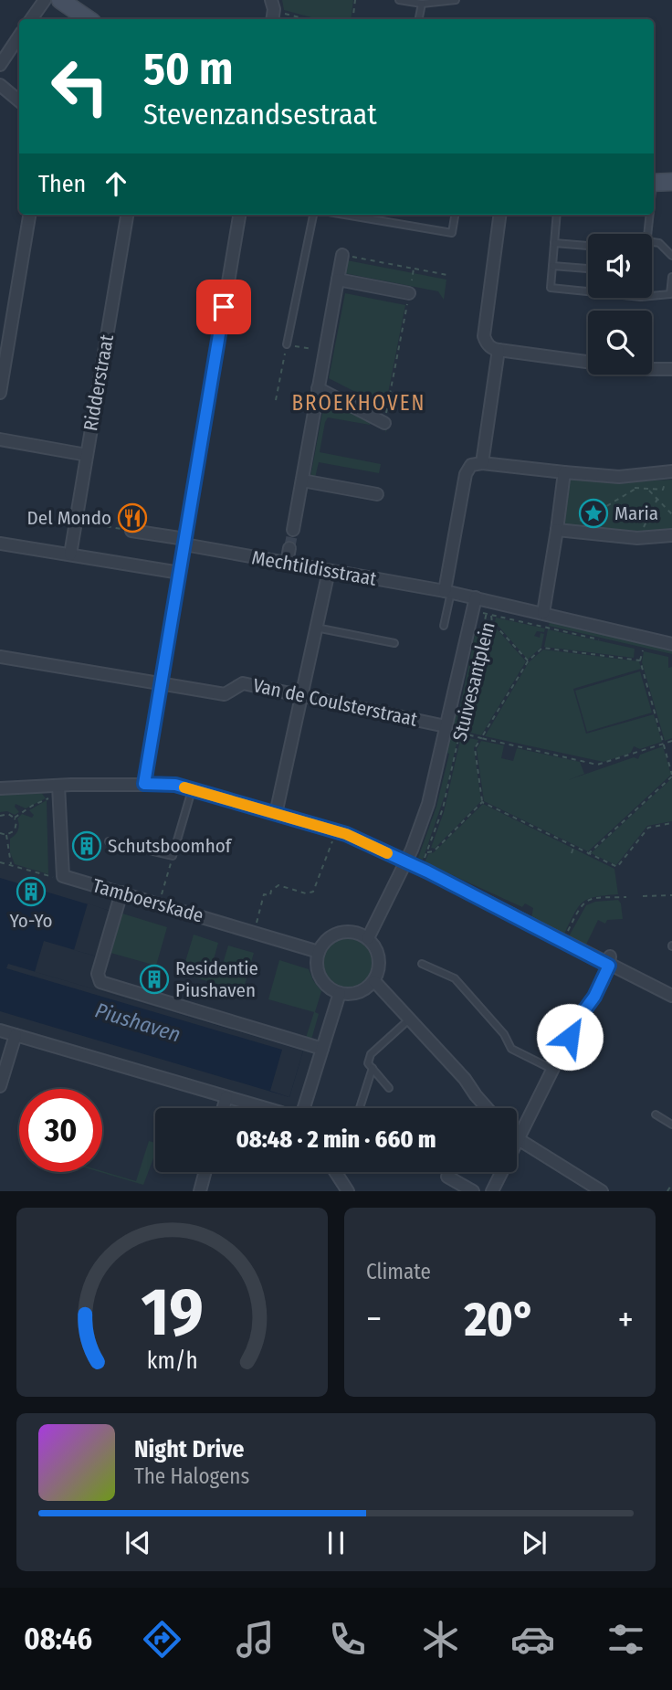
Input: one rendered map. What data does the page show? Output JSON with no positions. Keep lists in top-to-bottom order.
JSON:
{
  "streets": {
    "street": [
      "Ridderstraat",
      "Mechtildisstraat",
      "Stuivesantplein",
      "Van de Coulsterstraat",
      "Tamboerskade"
    ]
  },
  "crossings": [
    ["Mechtildisstraat", "Stuivesantplein"],
    ["Stuivesantplein", "Van de Coulsterstraat"]
  ],
  "districts": ["BROEKHOVEN"],
  "water": ["Piushaven"],
  "places": {
    "place": ["Maria"],
    "restaurant": ["Del Mondo"],
    "building": ["Schutsboomhof", "Yo-Yo", "Residentie Piushaven"]
  },
  "page": {
    "turn": ["50 m", "Stevenzandsestraat"],
    "then": "Then",
    "limit": "30",
    "trip": "08:48 · 2 min · 660 m",
    "tile": "Climate",
    "heat": ["−", "20°", "+"],
    "song": ["Night Drive", "The Halogens"],
    "tabs": "08:46",
    "gauge": ["19", "km/h"]
  }
}
